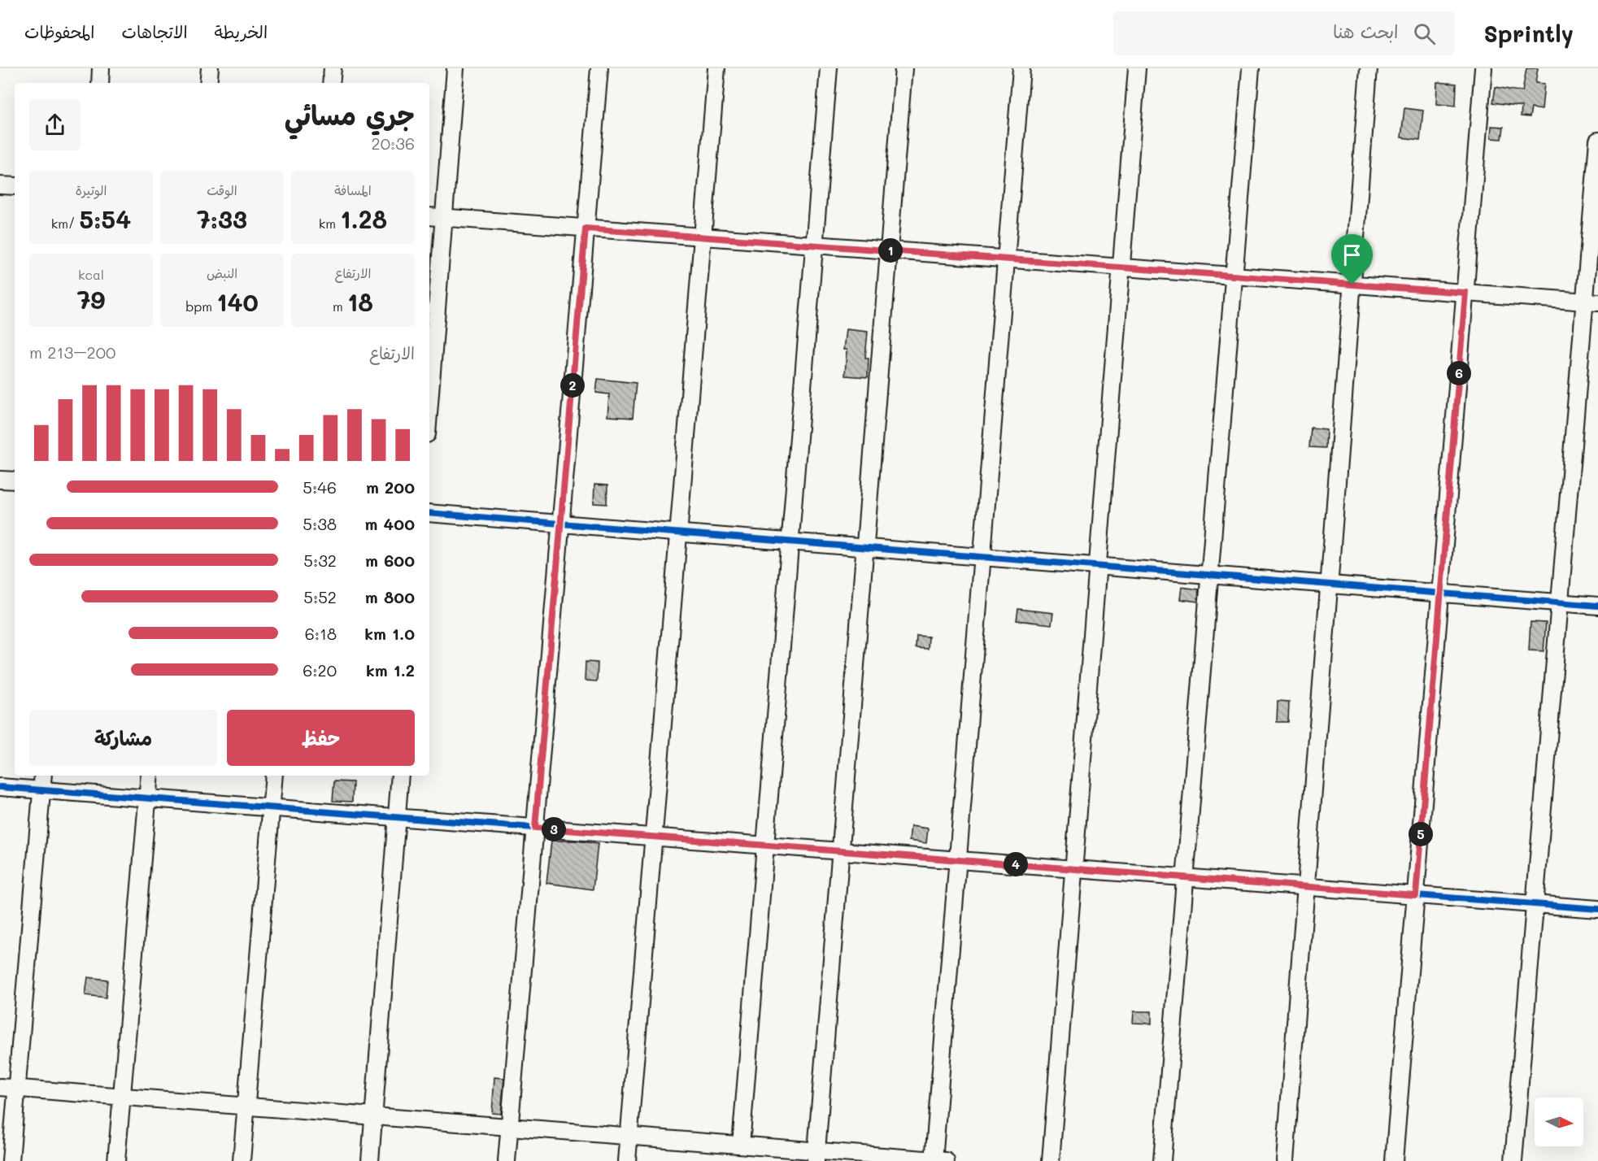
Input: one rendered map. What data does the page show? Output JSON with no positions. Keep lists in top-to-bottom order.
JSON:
{
  "north": "right",
  "page": {
    "header": "Sprintly",
    "search": "ابحث هنا",
    "nav": ["الخريطة", "الاتجاهات", "المحفوظات"],
    "heading": ["جري مسائي", "20:36"],
    "stats": [
      ["المسافة", "1.28 km"],
      ["الوقت", "7:33"],
      ["الوتيرة", "5:54 /km"],
      ["الارتفاع", "18 m"],
      ["النبض", "140 bpm"],
      ["kcal", "79"]
    ],
    "pins": [
      "1",
      "6",
      "2",
      "3",
      "5",
      "4"
    ],
    "chart": ["الارتفاع", "200–213 m"],
    "list": [
      {
        "name": "200 m",
        "note": "5:46"
      },
      {
        "name": "400 m",
        "note": "5:38"
      },
      {
        "name": "600 m",
        "note": "5:32"
      },
      {
        "name": "800 m",
        "note": "5:52"
      },
      {
        "name": "1.0 km",
        "note": "6:18"
      },
      {
        "name": "1.2 km",
        "note": "6:20"
      }
    ],
    "buttons": ["حفظ", "مشاركة"]
  }
}
